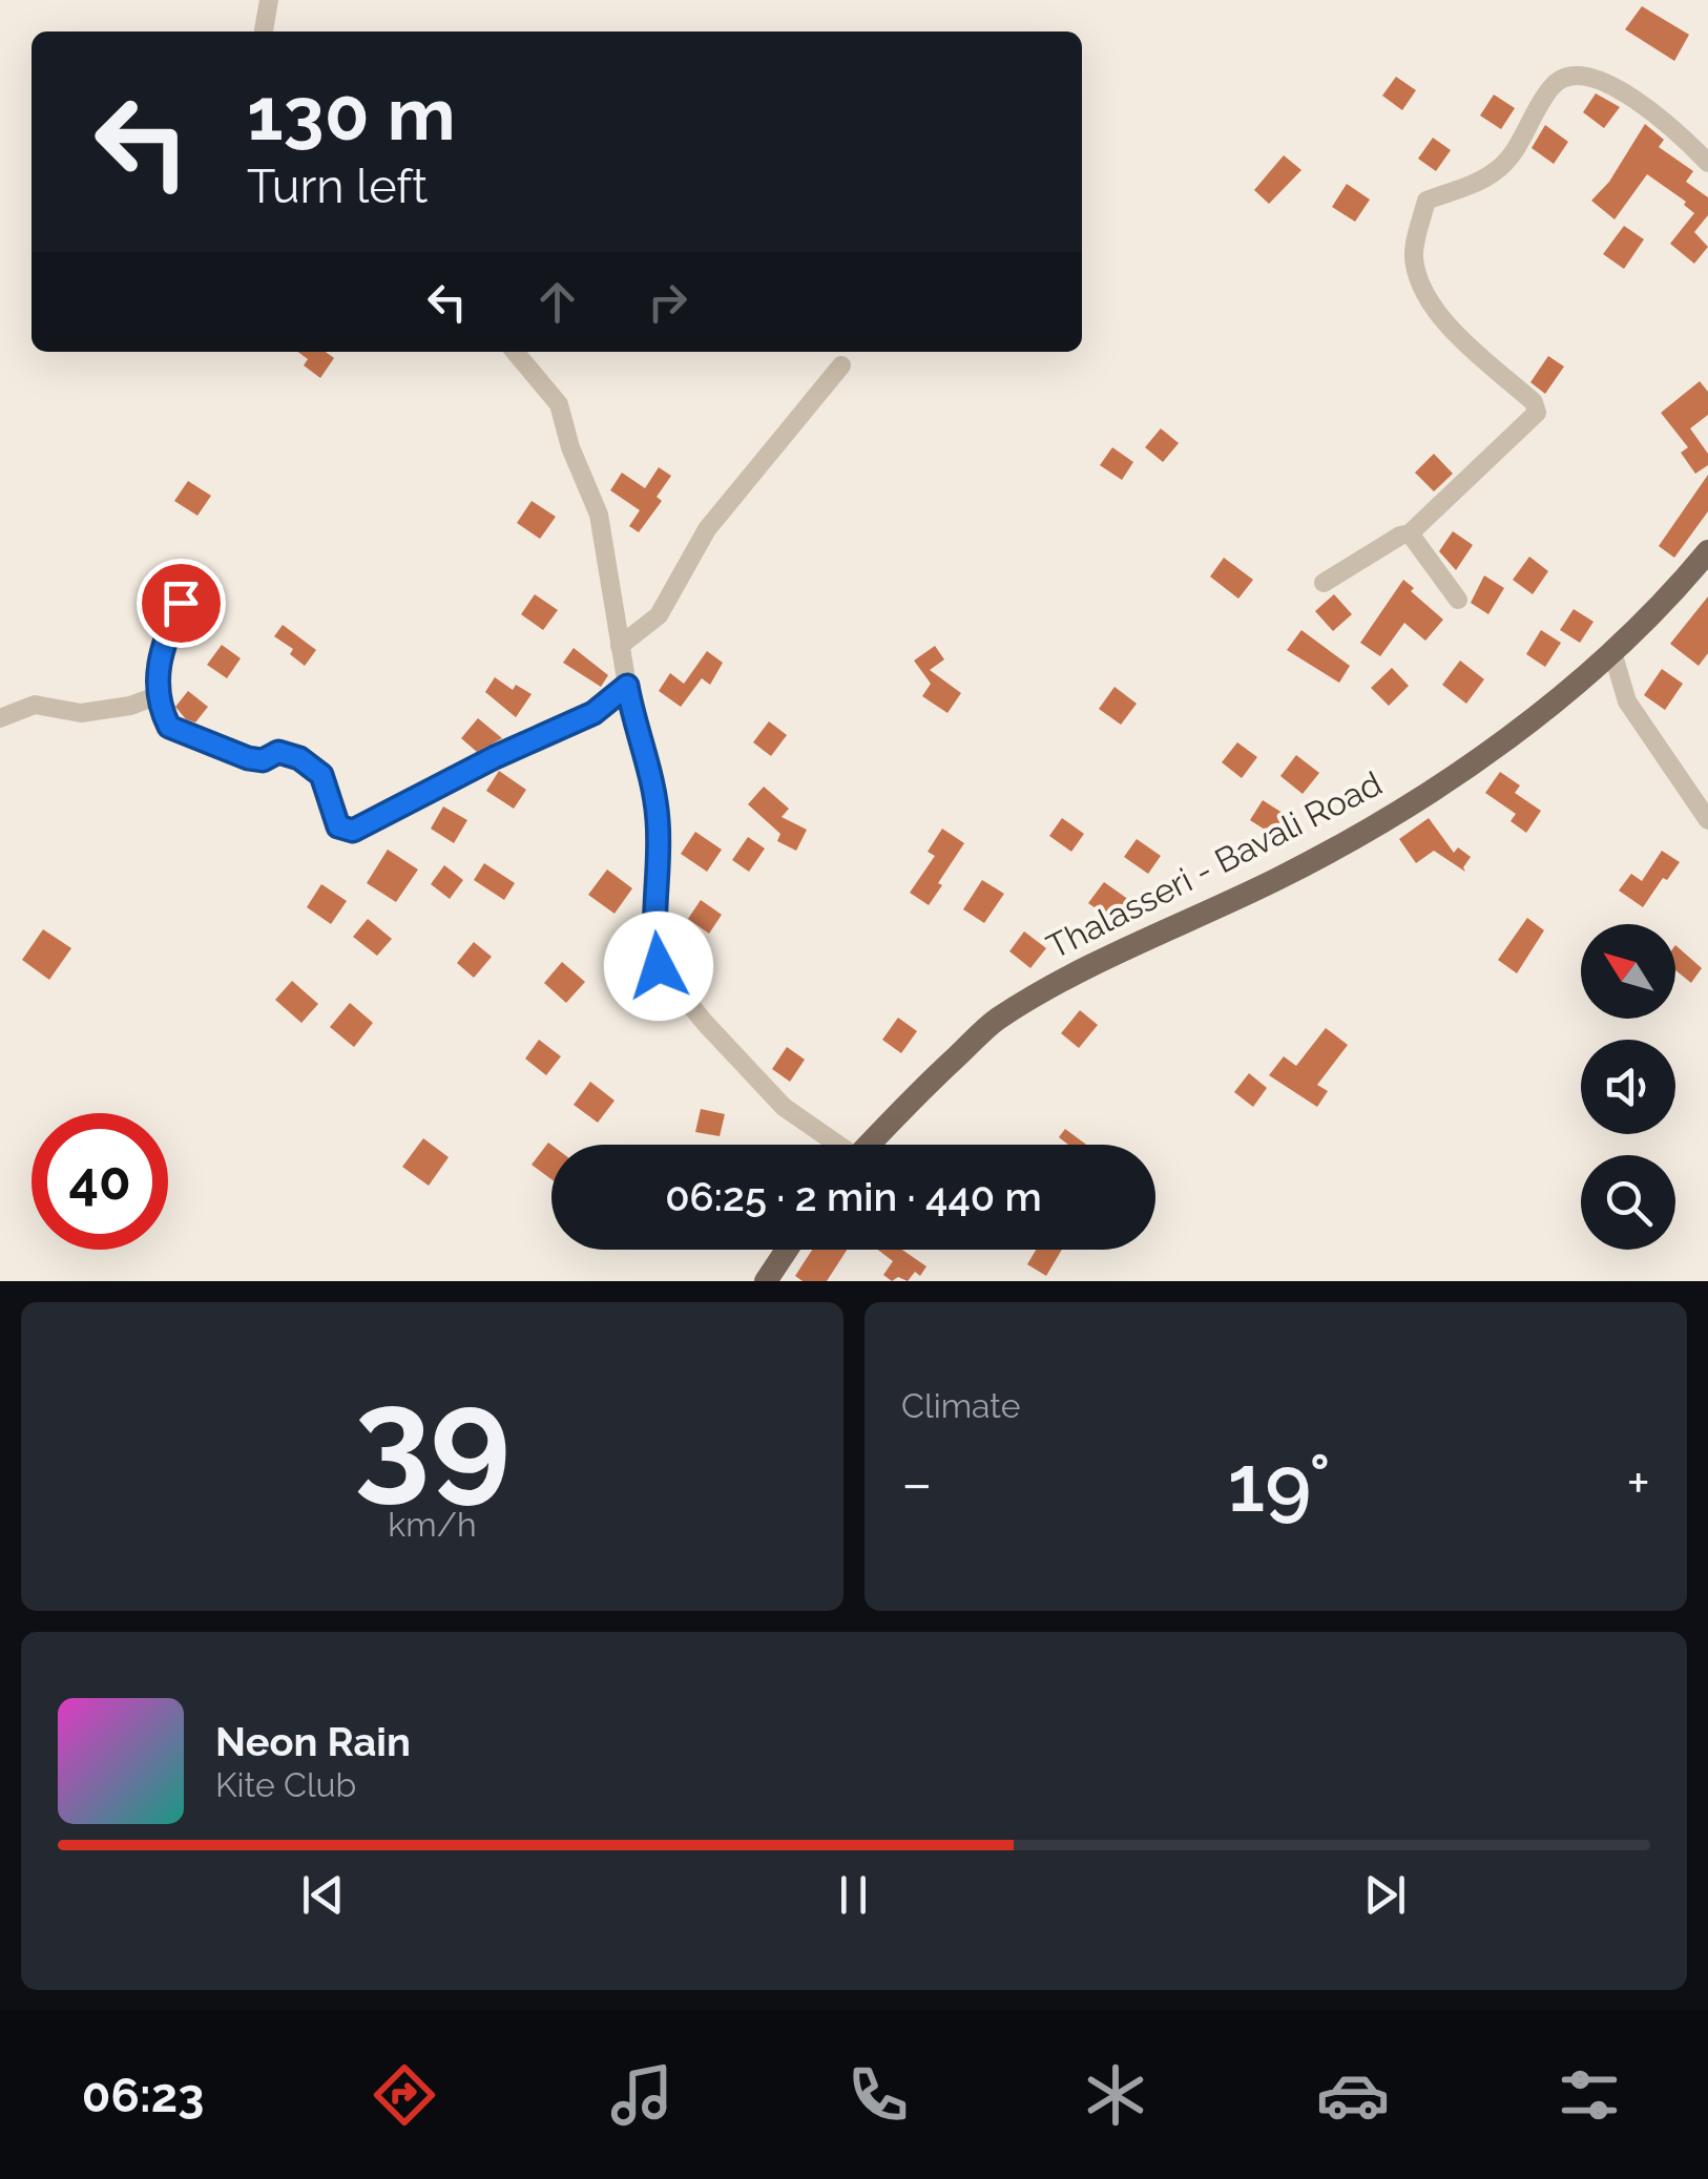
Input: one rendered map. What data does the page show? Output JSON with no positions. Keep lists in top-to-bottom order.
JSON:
{
  "streets": {
    "main road": ["Thalasseri - Bavali Road"]
  },
  "north": "top left",
  "page": {
    "turn": ["130 m", "Turn left"],
    "limit": "40",
    "trip": "06:25 · 2 min · 440 m",
    "tile": [
      ["39", "km/h"],
      "Climate"
    ],
    "heat": ["−", "19°", "+"],
    "song": ["Neon Rain", "Kite Club"],
    "tabs": "06:23"
  }
}
